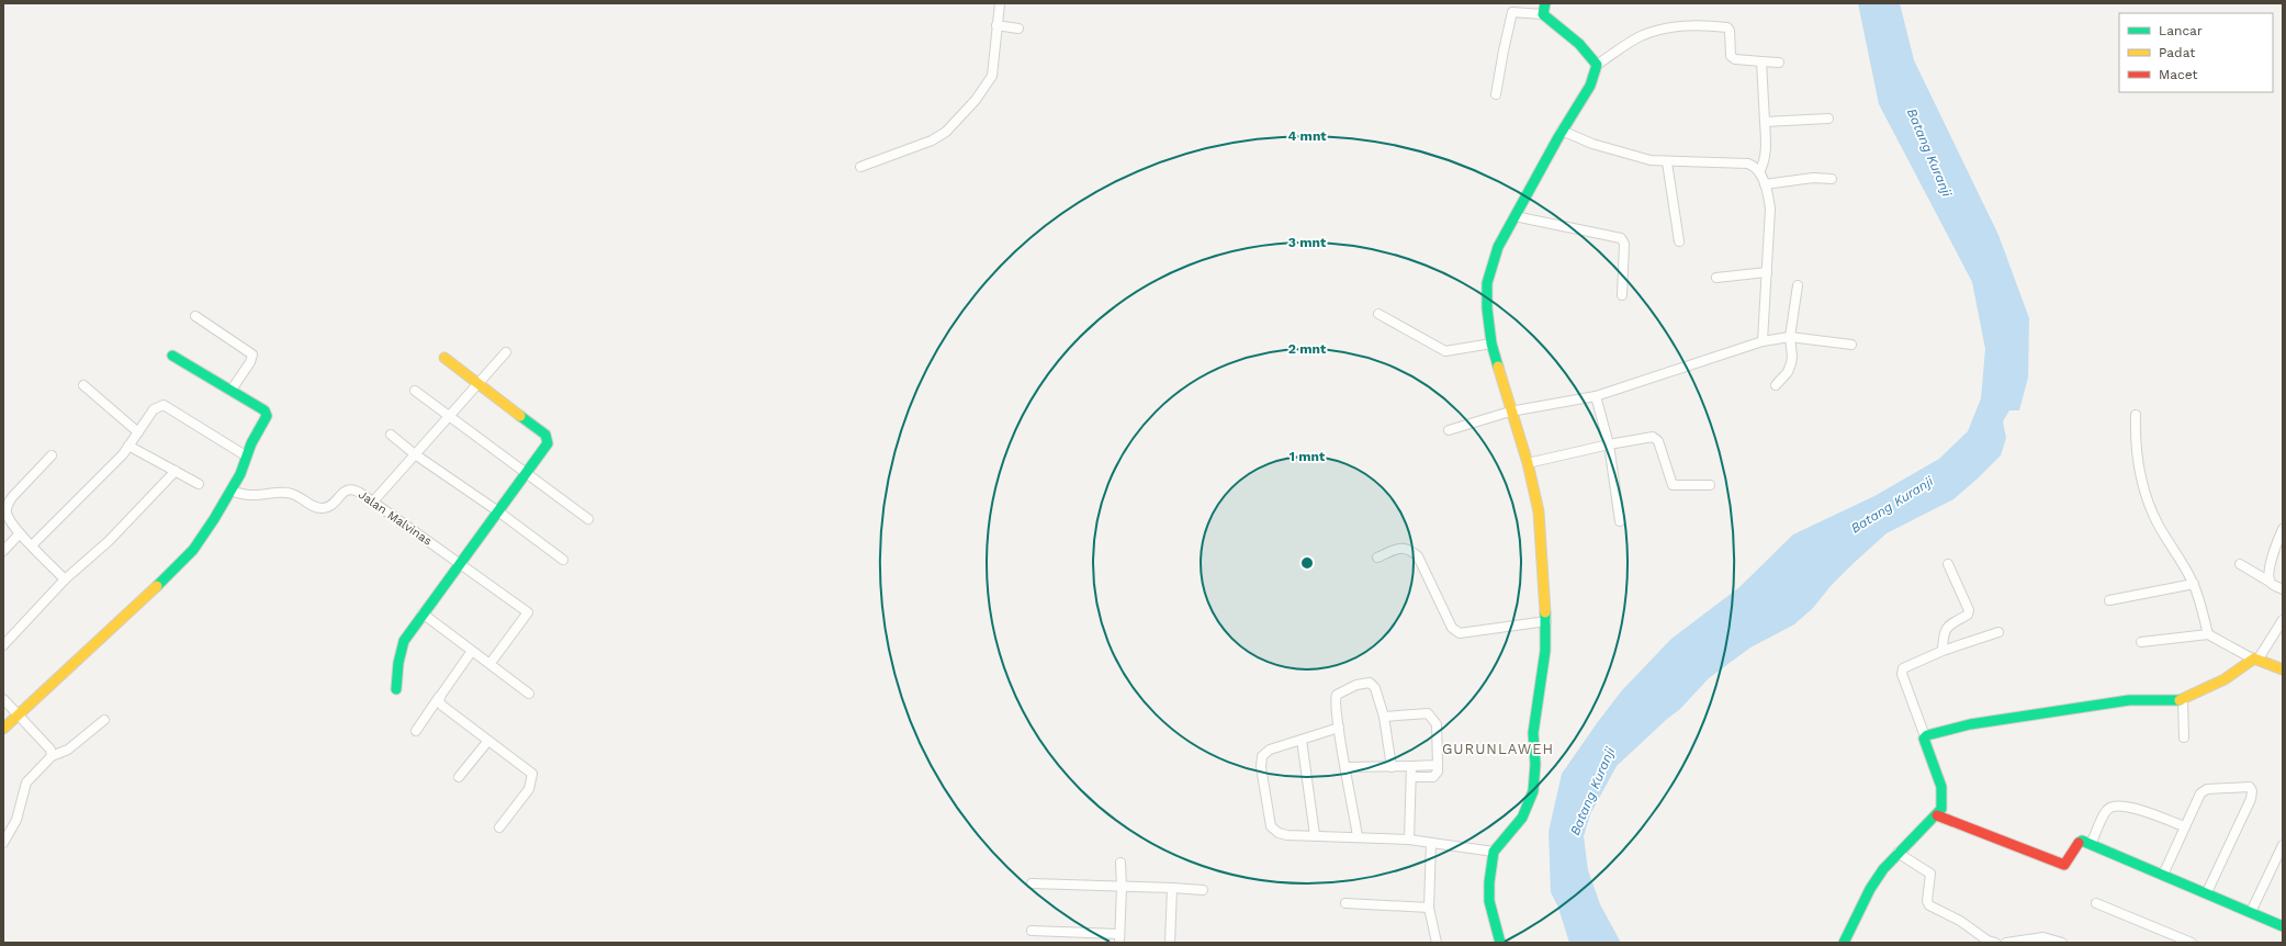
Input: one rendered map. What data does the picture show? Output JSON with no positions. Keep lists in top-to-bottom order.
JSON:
{
  "streets": {
    "street": ["Jalan Malvinas"]
  },
  "districts": ["GURUNLAWEH"],
  "water": ["Batang Kuranji"],
  "legend": ["Lancar", "Padat", "Macet"],
  "rings": [
    "4 mnt",
    "3 mnt",
    "2 mnt",
    "1 mnt"
  ]
}
